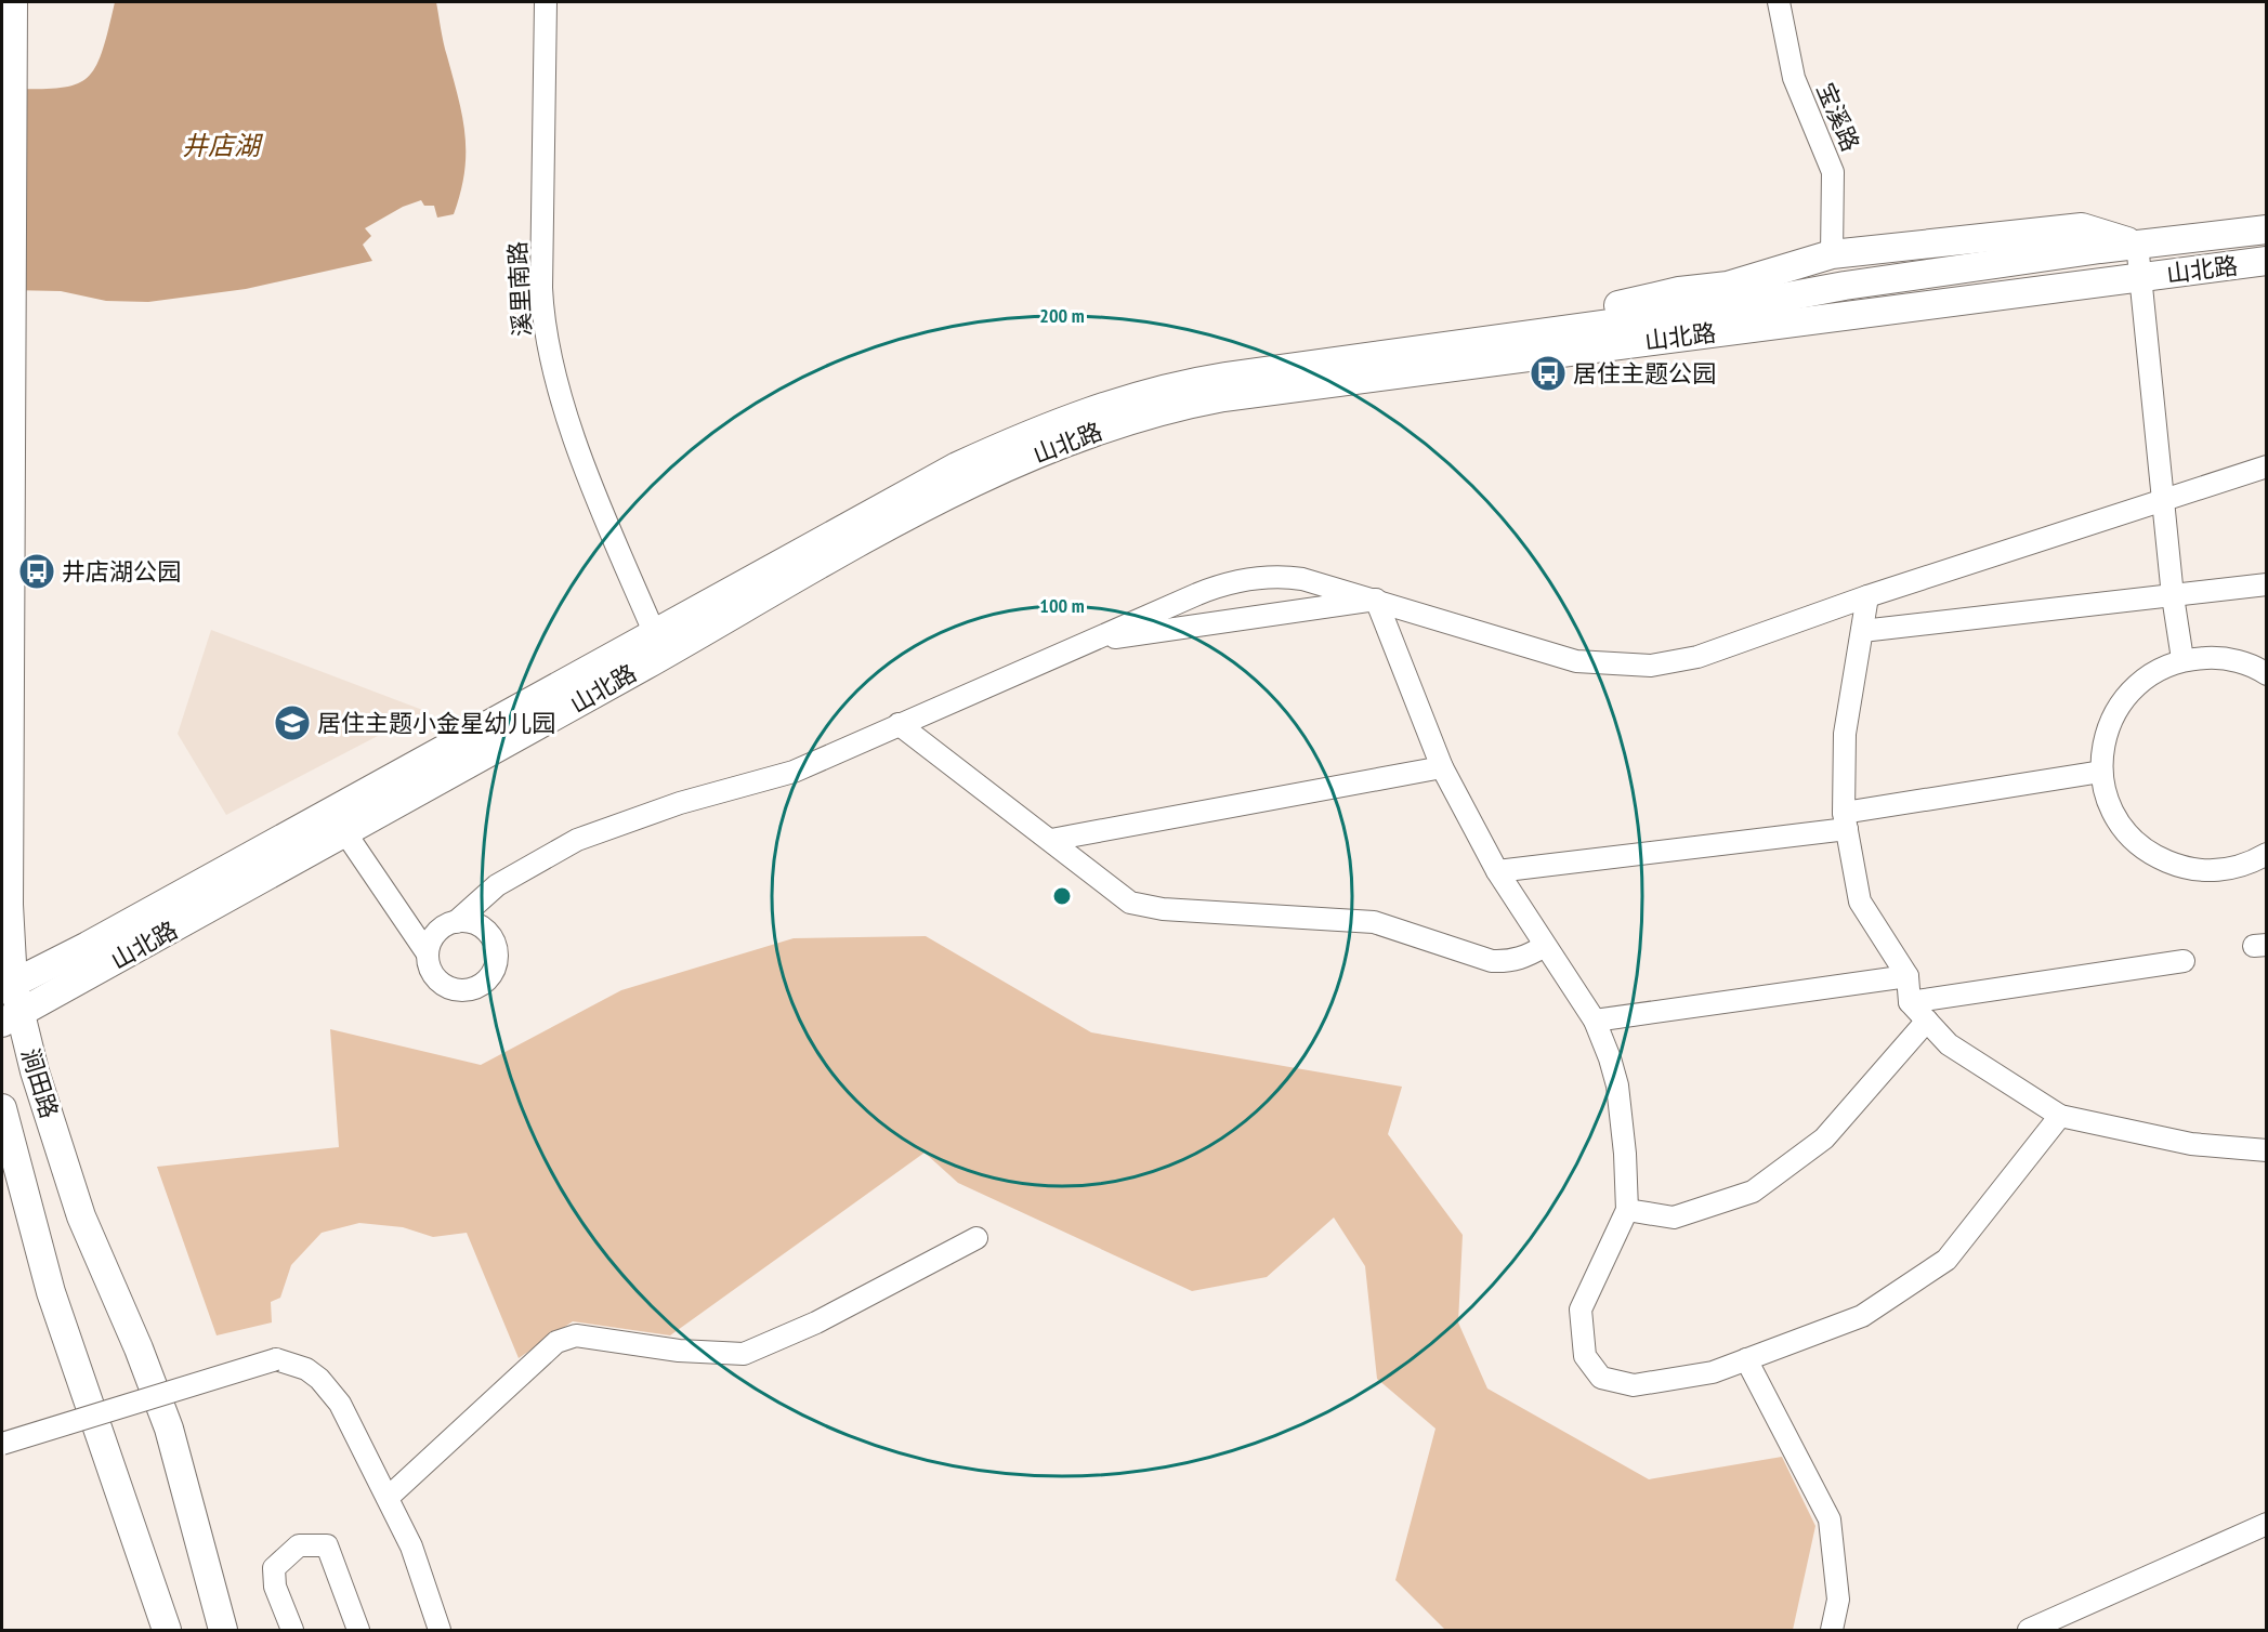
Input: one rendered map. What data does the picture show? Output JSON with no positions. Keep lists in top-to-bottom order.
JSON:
{
  "streets": {
    "main road": ["山北路", "涧田路"],
    "street": ["宝溪路", "溪里南路"]
  },
  "crossings": [
    ["山北路", "溪里南路"],
    ["山北路", "涧田路"]
  ],
  "water": ["井店湖"],
  "places": {
    "bus stop": ["居住主题公园", "井店湖公园"],
    "school or university": ["居住主题小金星幼儿园"]
  },
  "rings": ["200 m", "100 m"]
}
